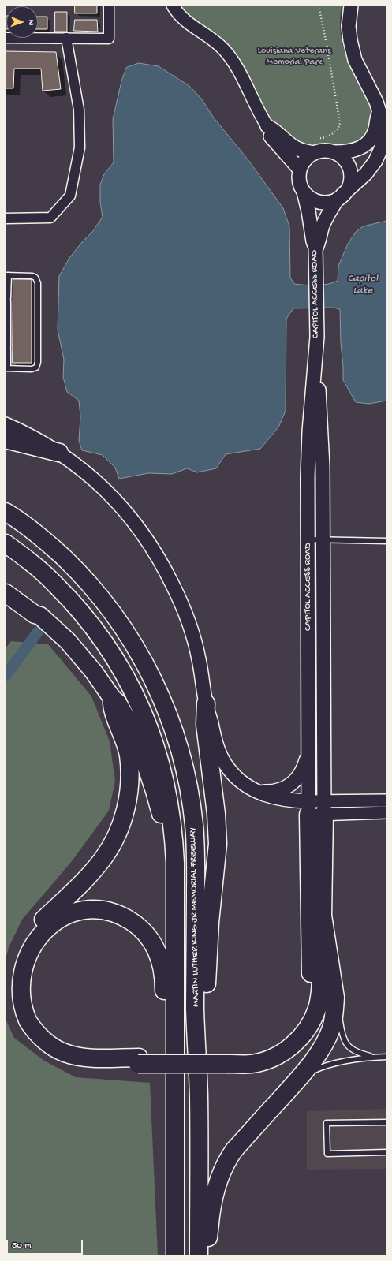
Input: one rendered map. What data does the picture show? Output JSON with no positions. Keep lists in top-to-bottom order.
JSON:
{
  "streets": {
    "highway": ["MARTIN LUTHER KING JR MEMORIAL FREEWAY"],
    "main road": ["CAPITOL ACCESS ROAD"]
  },
  "water": ["Capitol Lake"],
  "parks": ["Louisiana Veterans Memorial Park"],
  "scale_bar": "50 m",
  "north": "right"
}
